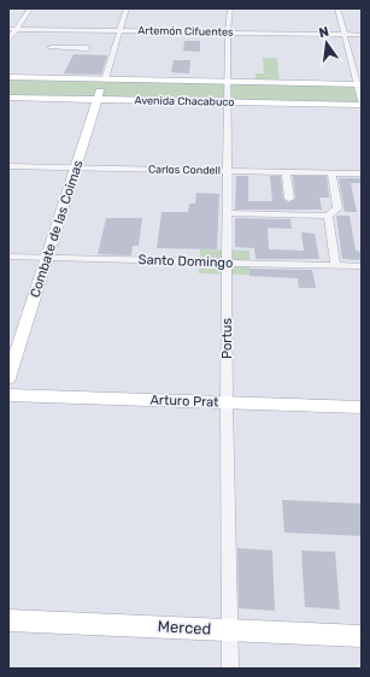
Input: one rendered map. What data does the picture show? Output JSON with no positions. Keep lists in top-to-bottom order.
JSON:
{
  "streets": {
    "main road": [
      "Avenida Chacabuco",
      "Combate de las Coimas",
      "Arturo Prat",
      "Merced"
    ],
    "street": [
      "Artemón Cifuentes",
      "Carlos Condell",
      "Santo Domingo",
      "Portus"
    ]
  },
  "crossings": [
    ["Artemón Cifuentes", "Portus"],
    ["Avenida Chacabuco", "Combate de las Coimas"],
    ["Avenida Chacabuco", "Portus"],
    ["Carlos Condell", "Combate de las Coimas"],
    ["Carlos Condell", "Portus"],
    ["Combate de las Coimas", "Santo Domingo"],
    ["Santo Domingo", "Portus"],
    ["Portus", "Arturo Prat"],
    ["Portus", "Merced"]
  ],
  "north": "top"
}
